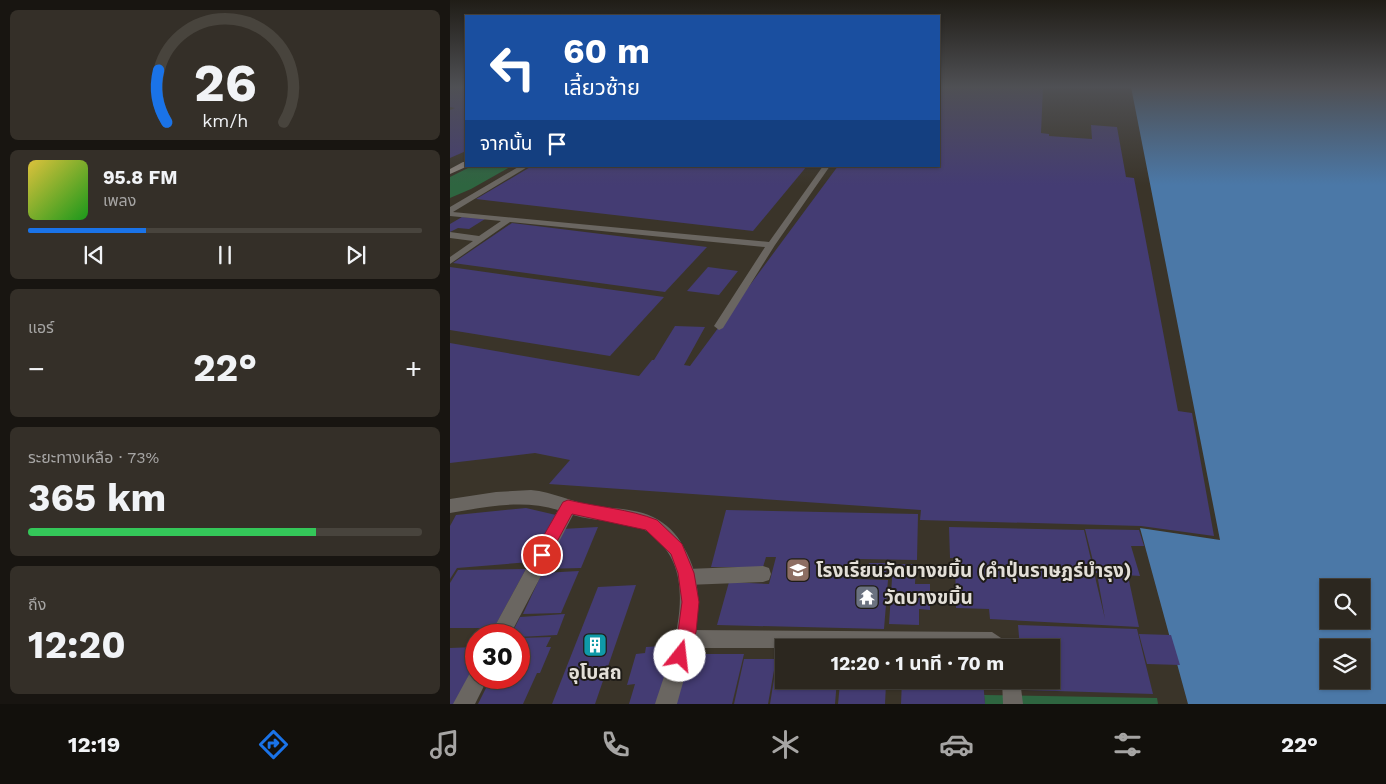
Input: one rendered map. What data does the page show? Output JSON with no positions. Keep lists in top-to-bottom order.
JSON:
{
  "places": {
    "school or university": ["โรงเรียนวัดบางขมิ้น (คำปุ่นราษฎร์บำรุง)"],
    "temple": ["วัดบางขมิ้น"],
    "building": ["อุโบสถ"]
  },
  "page": {
    "turn": ["60 m", "เลี้ยวซ้าย"],
    "then": "จากนั้น",
    "song": ["95.8 FM", "เพลง"],
    "tile": [
      "แอร์",
      ["ระยะทางเหลือ · 73%", "365 km"],
      ["ถึง", "12:20"]
    ],
    "heat": ["−", "22°", "+"],
    "limit": "30",
    "trip": "12:20 · 1 นาที · 70 m",
    "tabs": ["12:19", "22°"],
    "gauge": ["26", "km/h"]
  }
}
